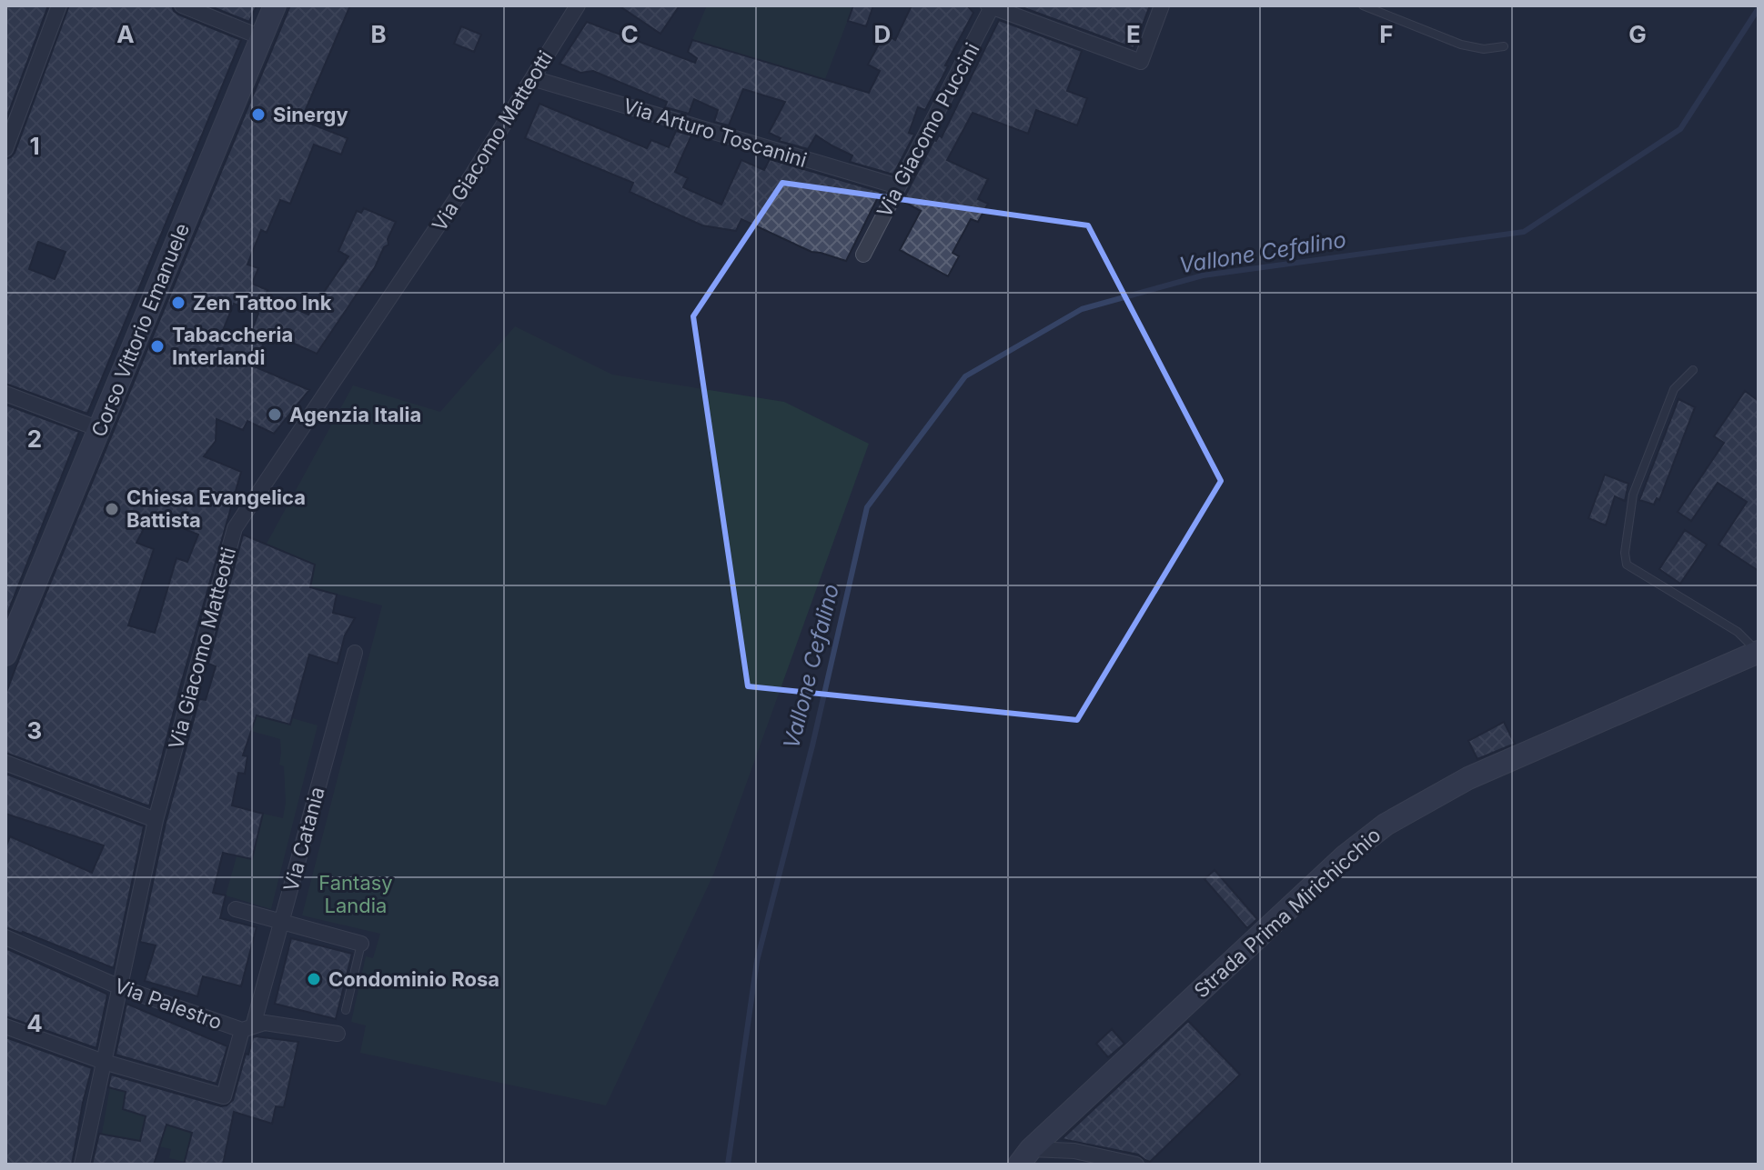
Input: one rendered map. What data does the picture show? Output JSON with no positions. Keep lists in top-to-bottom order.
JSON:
{
  "streets": {
    "main road": ["Corso Vittorio Emanuele", "Strada Prima Mirichicchio"],
    "street": [
      "Via Giacomo Puccini",
      "Via Arturo Toscanini",
      "Via Giacomo Matteotti",
      "Via Catania",
      "Via Palestro"
    ]
  },
  "crossings": [
    ["Via Giacomo Puccini", "Via Arturo Toscanini"],
    ["Via Arturo Toscanini", "Via Giacomo Matteotti"],
    ["Via Giacomo Matteotti", "Via Catania"],
    ["Via Giacomo Matteotti", "Via Palestro"],
    ["Via Catania", "Via Palestro"]
  ],
  "water": ["Vallone Cefalino"],
  "parks": ["Fantasy Landia"],
  "places": [
    "Sinergy",
    "Zen Tattoo Ink",
    "Tabaccheria Interlandi",
    "Agenzia Italia",
    "Chiesa Evangelica Battista",
    "Condominio Rosa"
  ],
  "grid": {
    "columns": [
      "A",
      "B",
      "C",
      "D",
      "E",
      "F",
      "G"
    ],
    "rows": [
      "1",
      "2",
      "3",
      "4"
    ]
  }
}
